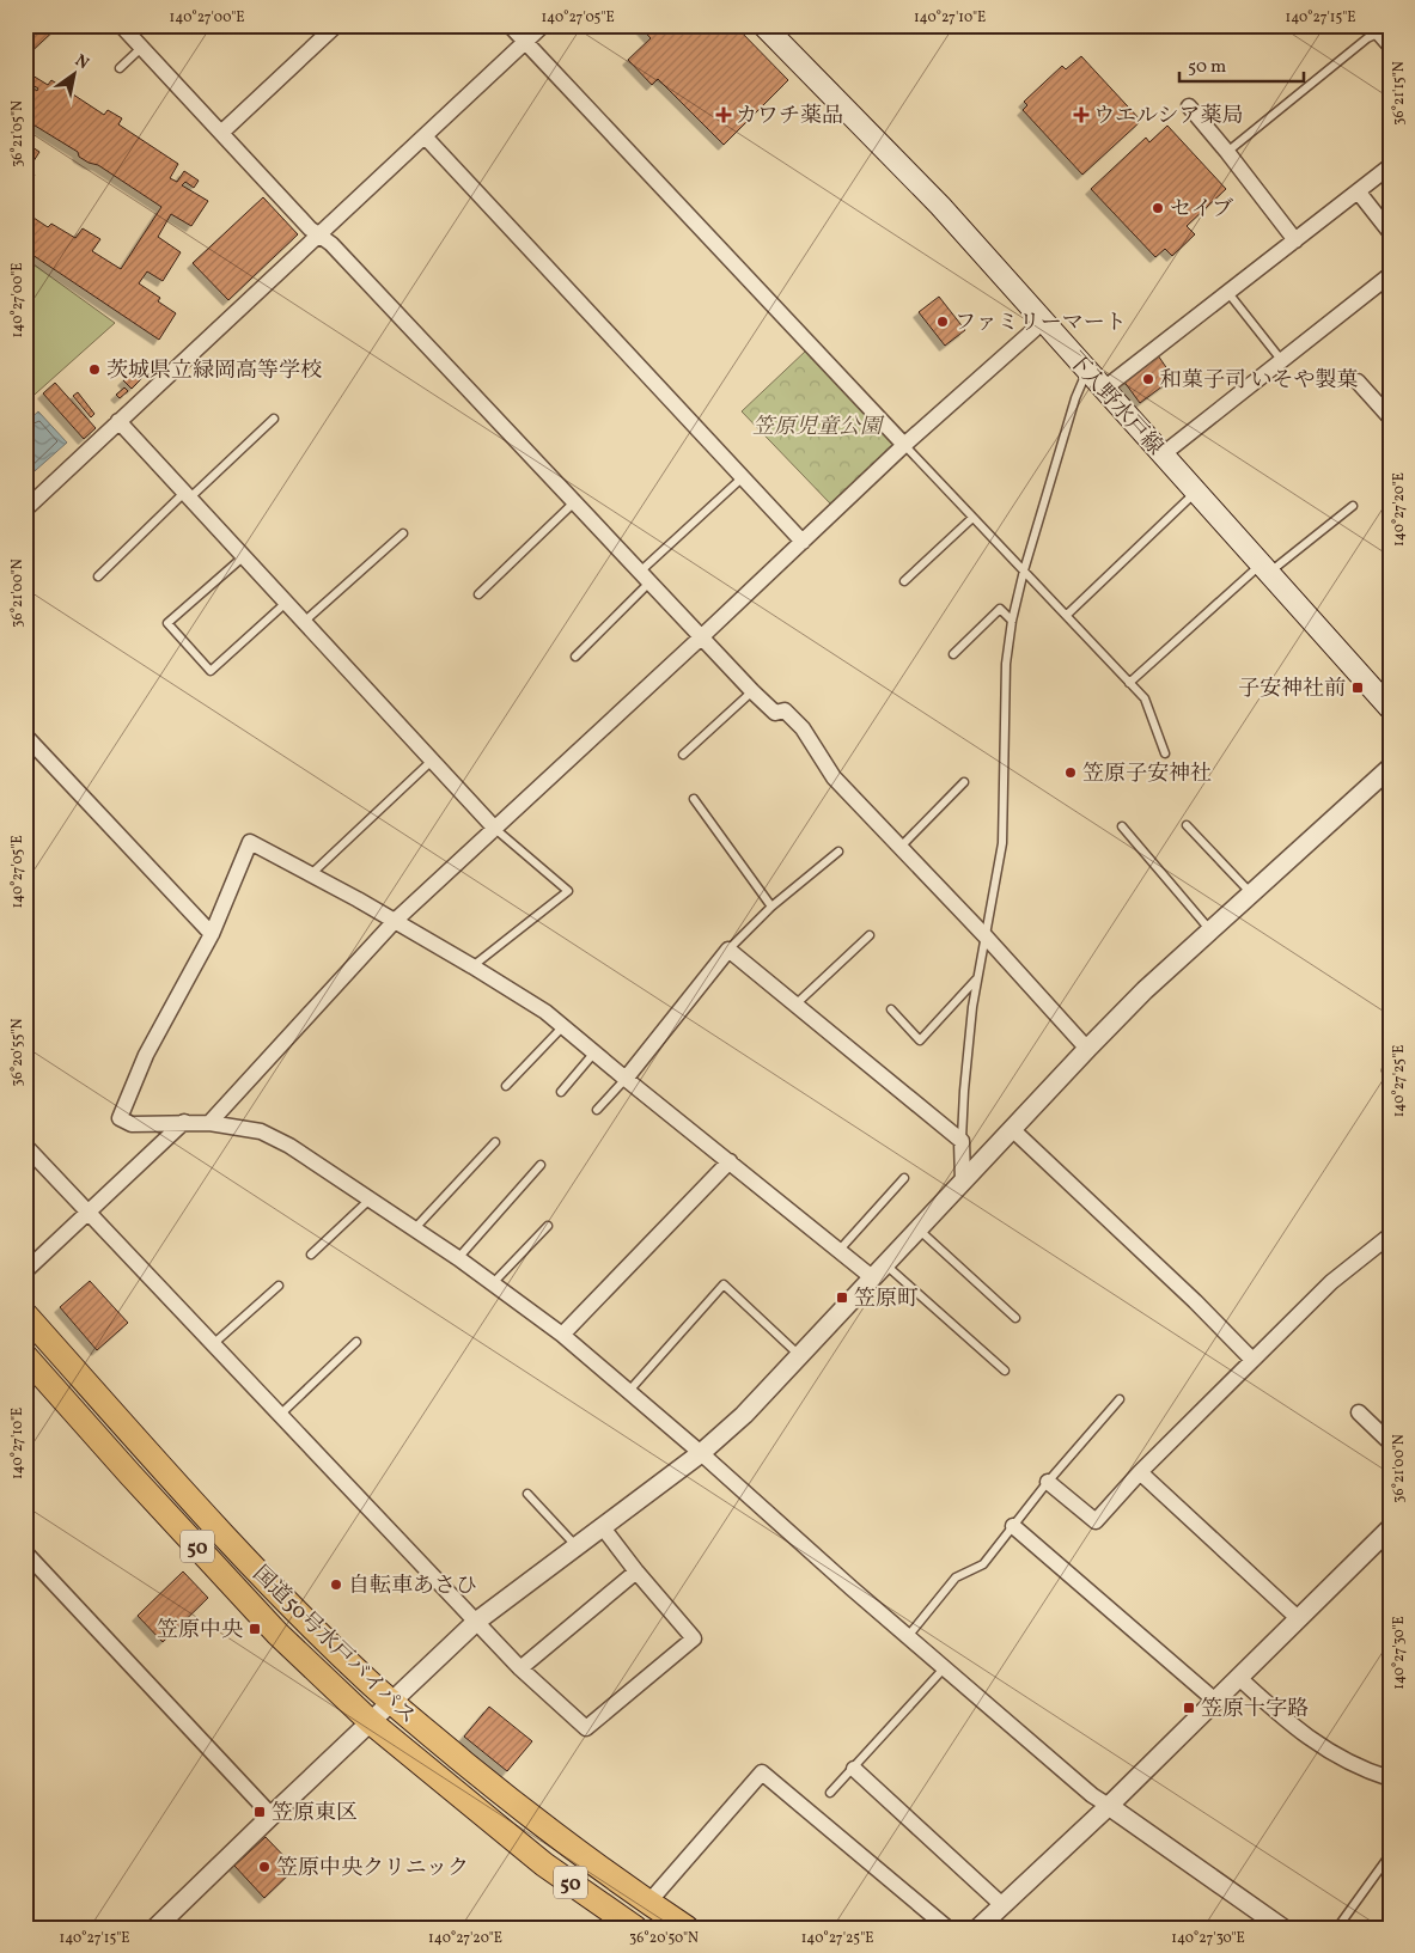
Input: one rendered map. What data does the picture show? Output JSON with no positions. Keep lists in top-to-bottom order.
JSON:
{
  "streets": {
    "highway": ["50", "国道50号水戸バイパス"],
    "main road": ["下入野水戸線"]
  },
  "parks": ["笠原児童公園"],
  "places": {
    "health": ["カワチ薬品", "ウエルシア薬局"],
    "other": [
      "セイブ",
      "ファミリーマート",
      "茨城県立緑岡高等学校",
      "和菓子司 いそや製菓",
      "笠原子安神社",
      "自転車あさひ",
      "笠原中央クリニック"
    ],
    "transit": [
      "子安神社前",
      "笠原町",
      "笠原中央",
      "笠原十字路",
      "笠原東区"
    ]
  },
  "scale_bar": "50 m",
  "north": "top right",
  "coordinates": [
    "140°27'00\"E",
    "140°27'05\"E",
    "140°27'10\"E",
    "140°27'15\"E",
    "36°21'15\"N",
    "36°21'05\"N",
    "140°27'20\"E",
    "36°21'00\"N",
    "36°20'55\"N",
    "140°27'25\"E",
    "140°27'30\"E",
    "36°20'50\"N"
  ]
}
